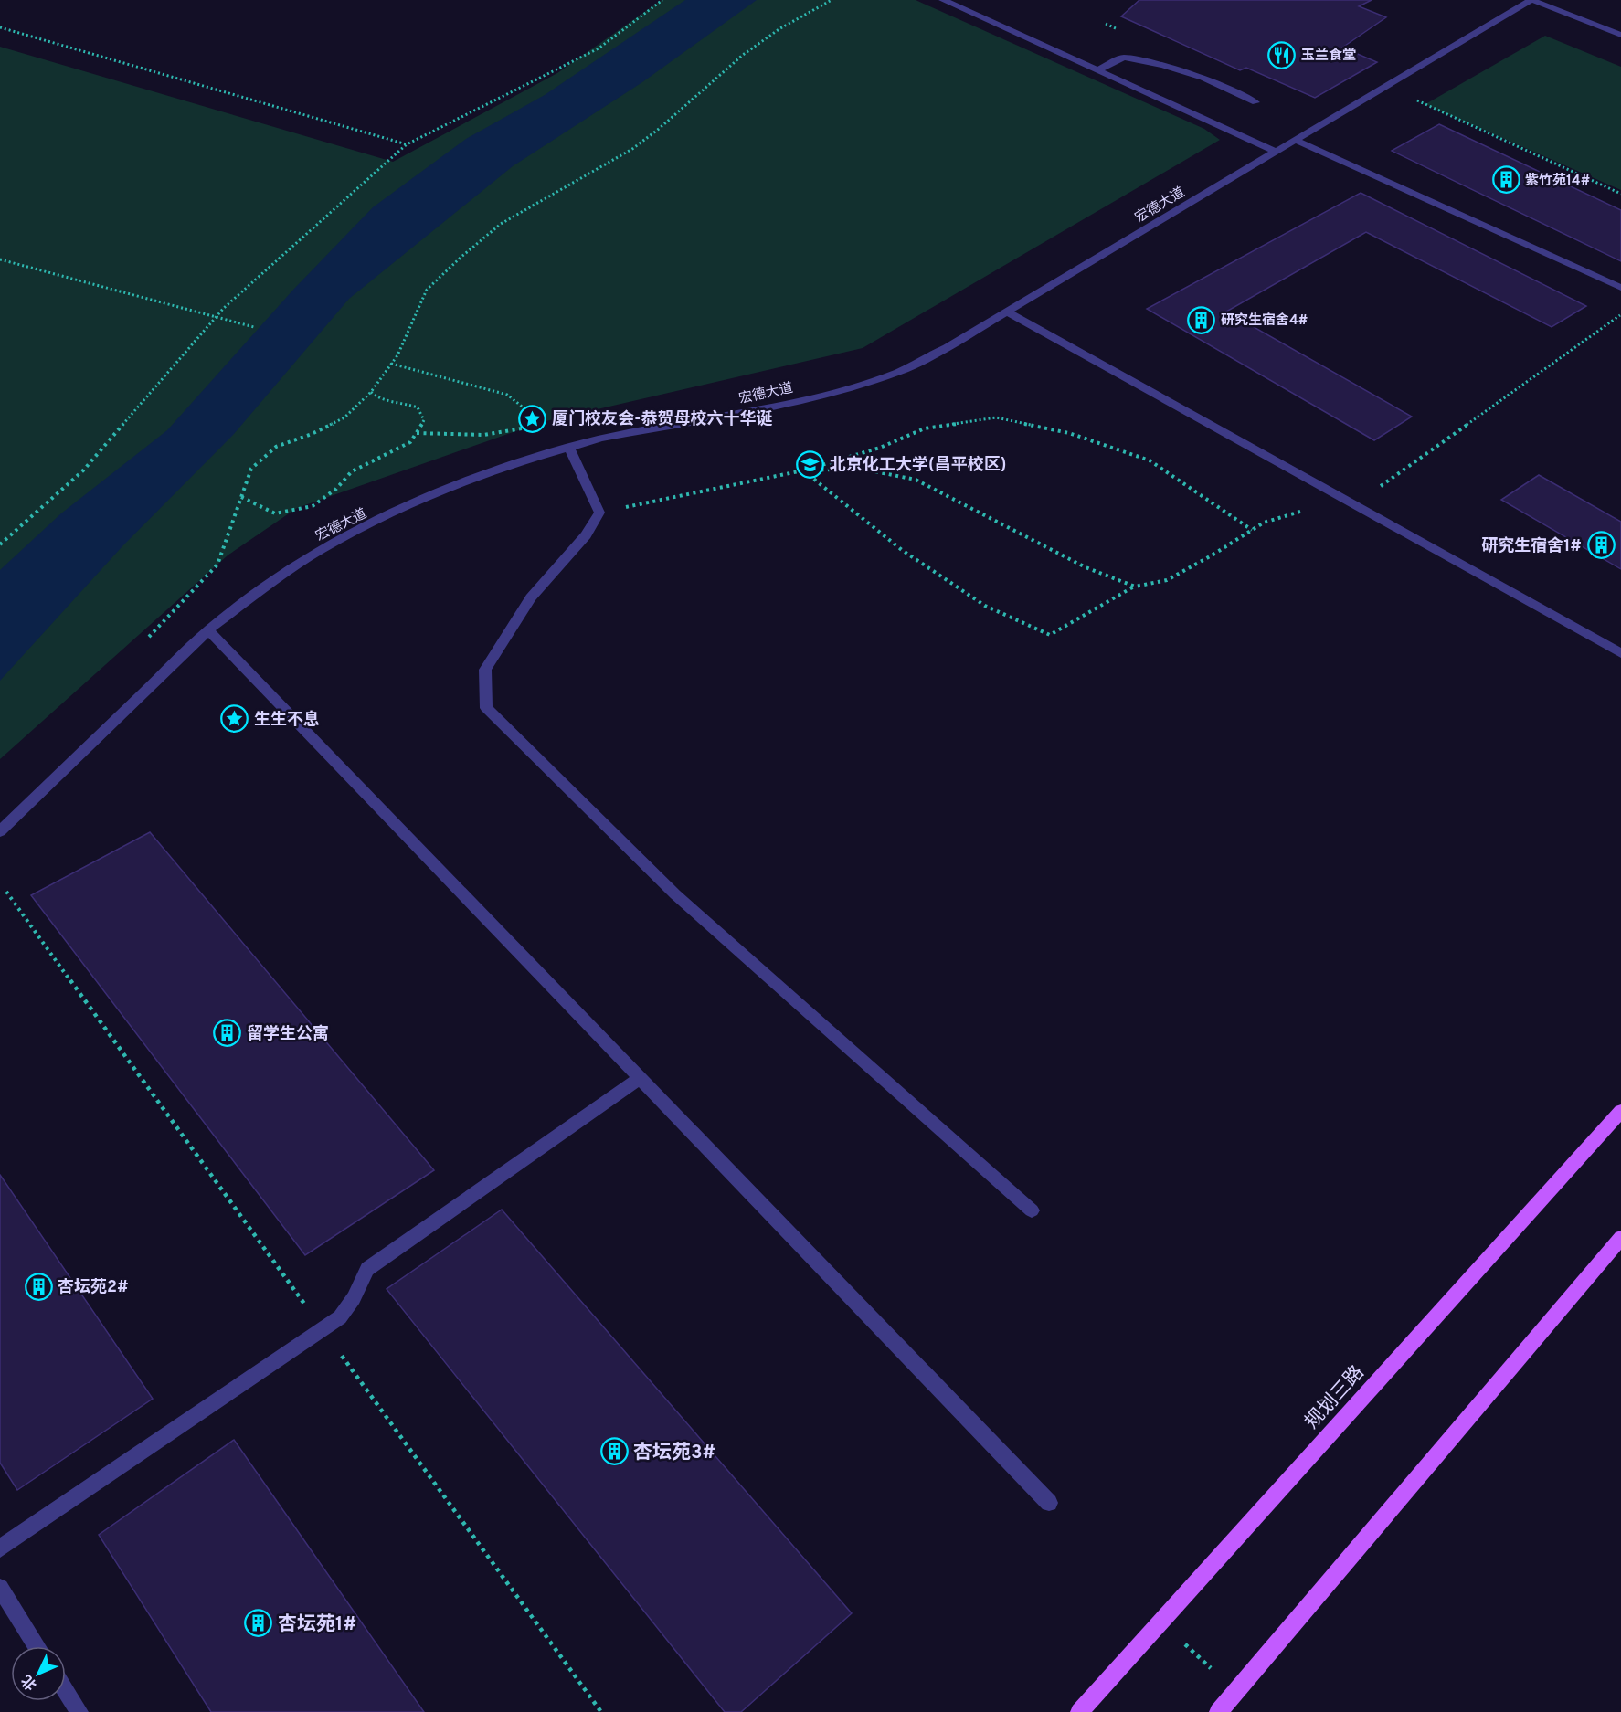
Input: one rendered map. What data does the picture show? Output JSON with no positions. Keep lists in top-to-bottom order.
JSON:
{
  "streets": {
    "main road": ["规划三路"],
    "street": ["宏德大道"]
  },
  "places": {
    "restaurant": ["玉兰食堂"],
    "building": [
      "紫竹苑14#",
      "研究生宿舍4#",
      "研究生宿舍1#",
      "留学生公寓",
      "杏坛苑2#",
      "杏坛苑3#",
      "杏坛苑1#"
    ],
    "place": ["厦门校友会-恭贺母校六十华诞", "生生不息"],
    "school or university": ["北京化工大学(昌平校区)"]
  },
  "north": "bottom left"
}
